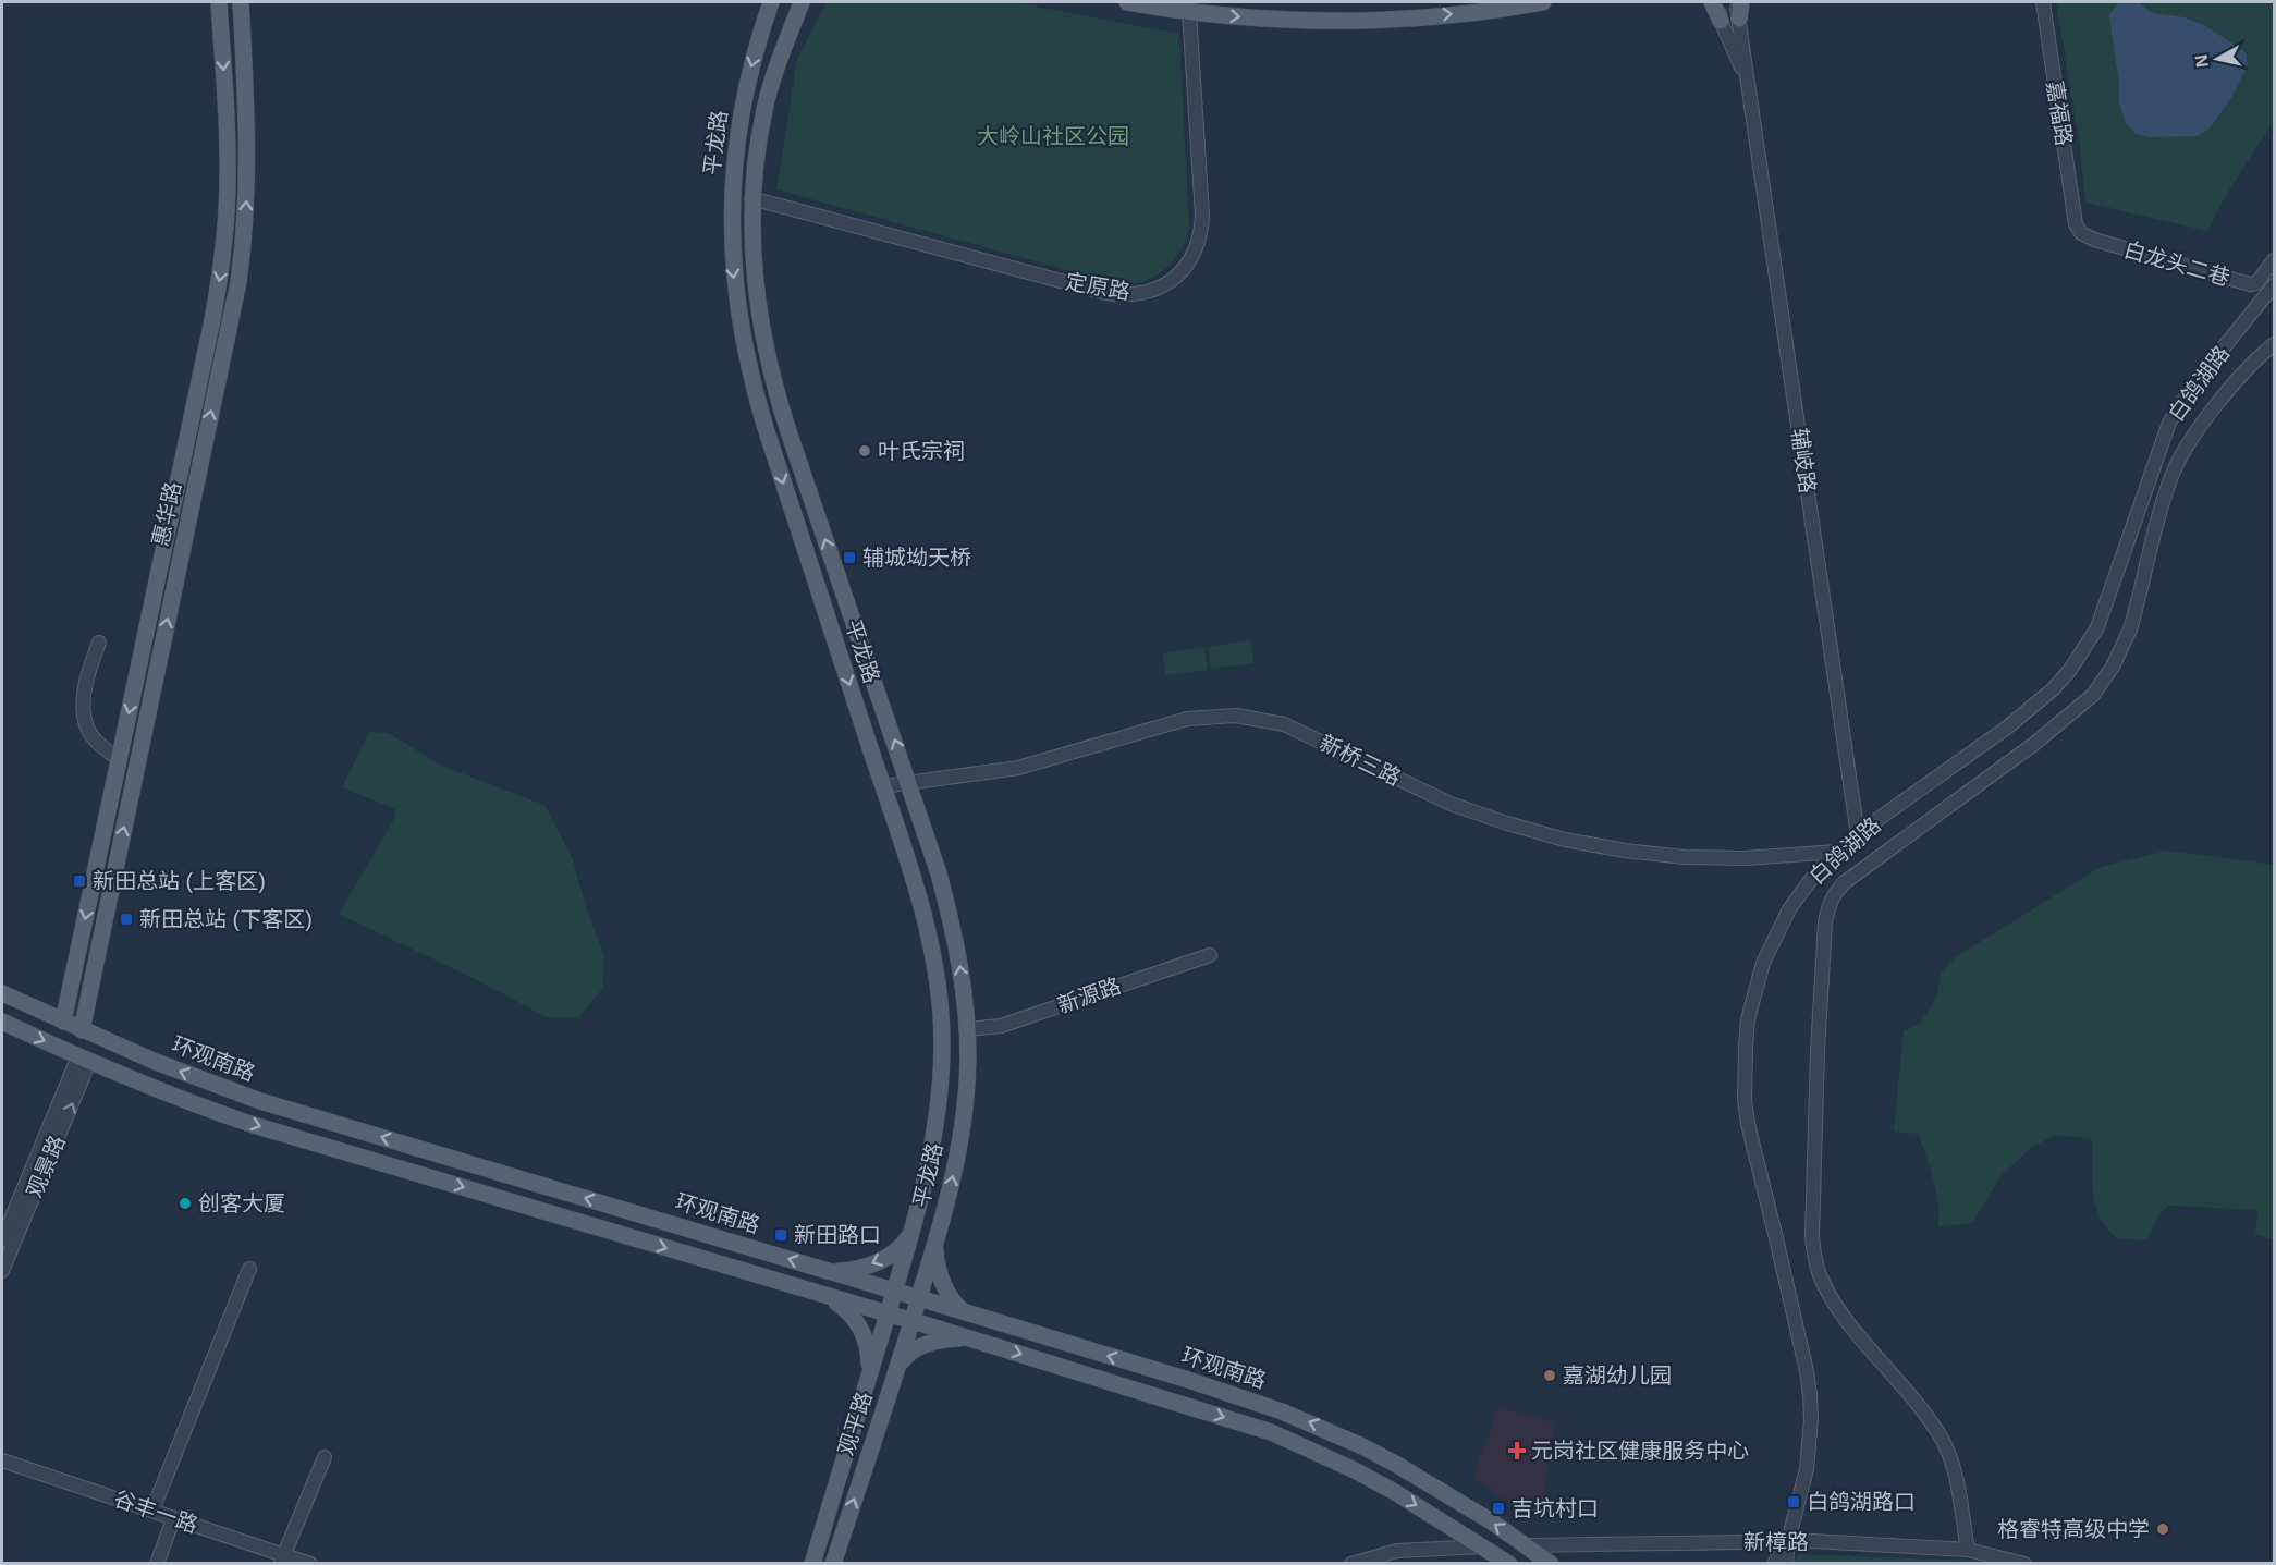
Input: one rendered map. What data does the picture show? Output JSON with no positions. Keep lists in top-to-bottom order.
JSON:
{
  "streets": {
    "main road": [
      "平龙路",
      "惠华路",
      "环观南路",
      "观平路"
    ],
    "street": [
      "嘉福路",
      "白龙头二巷",
      "定原路",
      "白鸽湖路",
      "辅岐路",
      "新桥三路",
      "新源路",
      "观景路",
      "谷丰一路",
      "新樟路"
    ]
  },
  "crossings": [
    ["嘉福路", "白龙头二巷"],
    ["平龙路", "定原路"],
    ["平龙路", "新桥三路"],
    ["平龙路", "新源路"],
    ["平龙路", "环观南路"],
    ["平龙路", "观平路"],
    ["白鸽湖路", "辅岐路"],
    ["白鸽湖路", "新桥三路"],
    ["白鸽湖路", "新樟路"],
    ["惠华路", "环观南路"],
    ["环观南路", "观平路"],
    ["环观南路", "新樟路"]
  ],
  "parks": ["大岭山社区公园"],
  "places": {
    "other": [
      "叶氏宗祠",
      "创客大厦",
      "嘉湖幼儿园",
      "格睿特高级中学"
    ],
    "transit": [
      "辅城坳天桥",
      "新田总站 (上客区)",
      "新田总站 (下客区)",
      "新田路口",
      "白鸽湖路口",
      "吉坑村口"
    ],
    "health": ["元岗社区健康服务中心"]
  },
  "north": "left"
}
